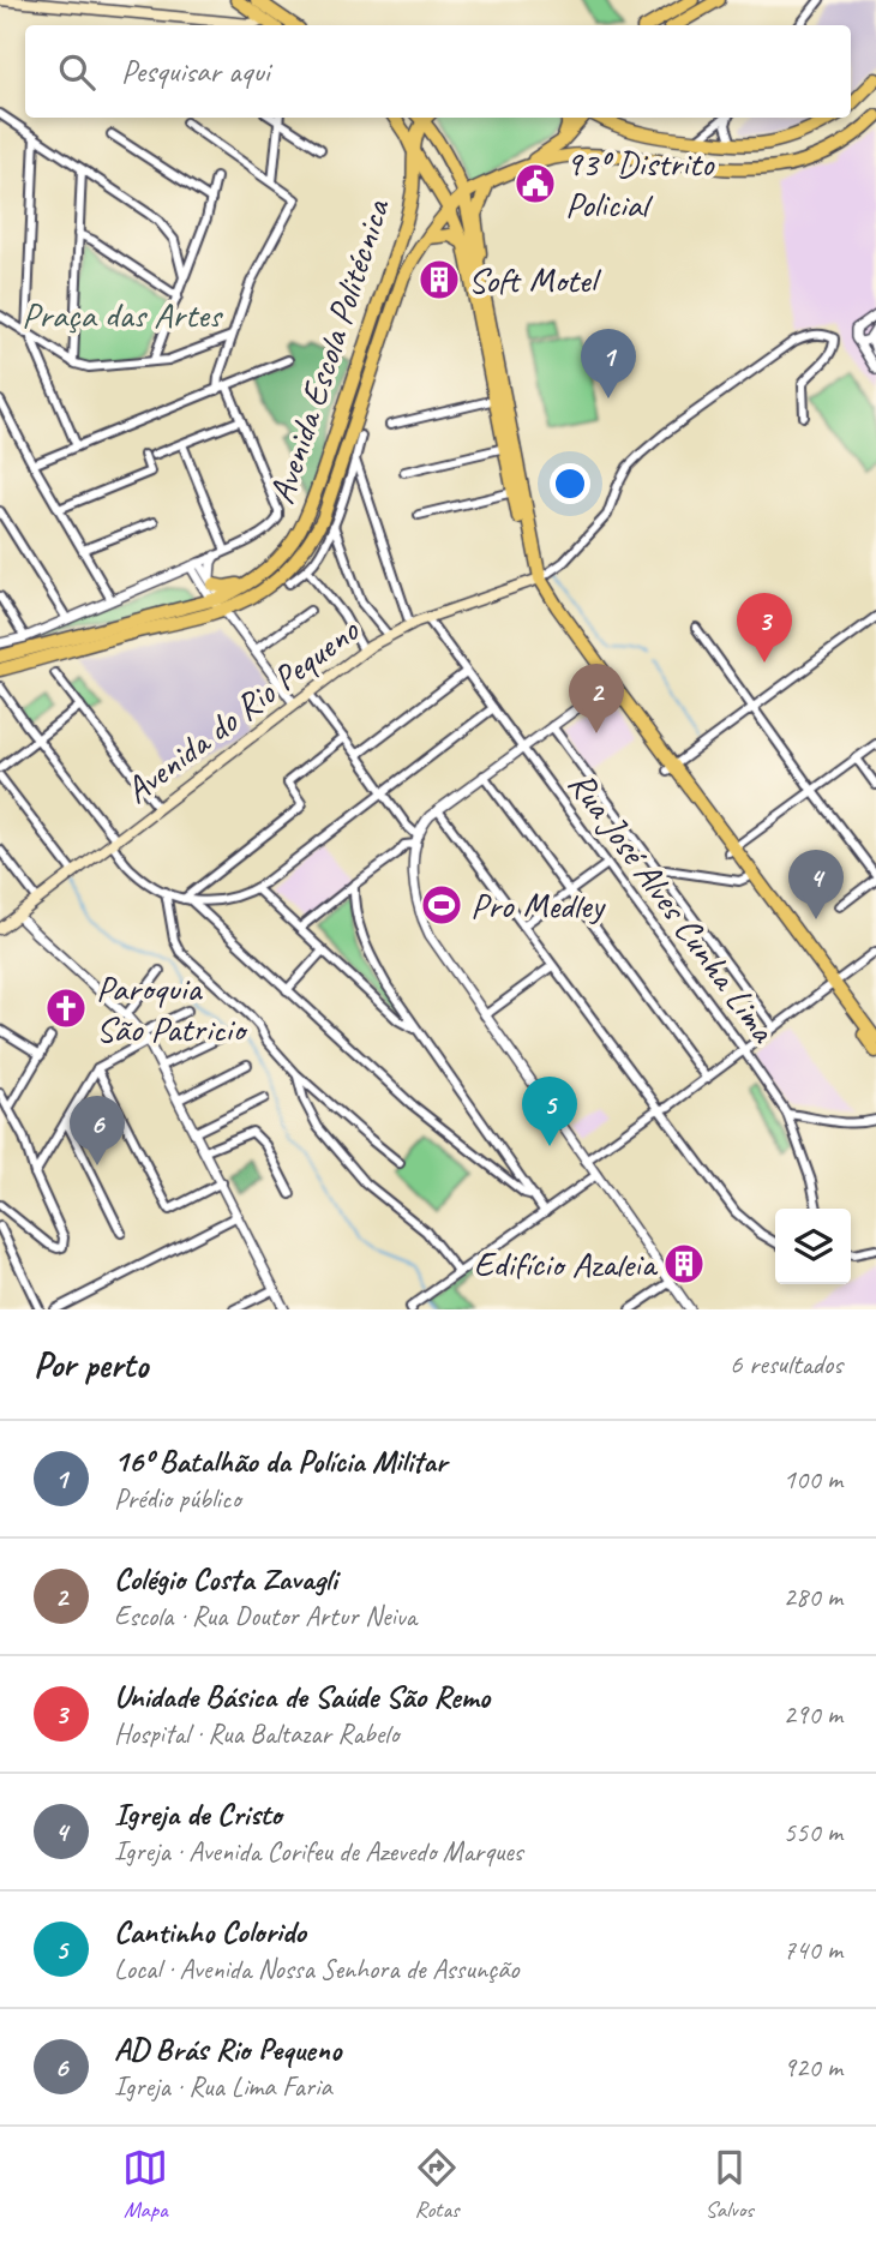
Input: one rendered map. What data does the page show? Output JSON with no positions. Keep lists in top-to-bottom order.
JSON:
{
  "streets": {
    "main road": ["Avenida Escola Politécnica", "Avenida do Rio Pequeno"],
    "street": ["Rua José Alves Cunha Lima"]
  },
  "crossings": [
    ["Avenida do Rio Pequeno", "Rua José Alves Cunha Lima"]
  ],
  "parks": ["Praça das Artes"],
  "places": {
    "public building": ["93º Distrito Policial"],
    "building": ["Soft Motel", "Edifício Azaleia"],
    "sports": ["Pro Medley"],
    "church": ["Paroquia São Patricio"]
  },
  "page": {
    "search": "Pesquisar aqui",
    "pins": [
      "1",
      "3",
      "2",
      "4",
      "5",
      "6"
    ],
    "heading": ["Por perto", "6 resultados"],
    "list": [
      {
        "mark": "1",
        "name": "16º Batalhão da Polícia Militar",
        "note": "Prédio público",
        "value": "100 m"
      },
      {
        "mark": "2",
        "name": "Colégio Costa Zavagli",
        "note": "Escola · Rua Doutor Artur Neiva",
        "value": "280 m"
      },
      {
        "mark": "3",
        "name": "Unidade Básica de Saúde São Remo",
        "note": "Hospital · Rua Baltazar Rabelo",
        "value": "290 m"
      },
      {
        "mark": "4",
        "name": "Igreja de Cristo",
        "note": "Igreja · Avenida Corifeu de Azevedo Marques",
        "value": "550 m"
      },
      {
        "mark": "5",
        "name": "Cantinho Colorido",
        "note": "Local · Avenida Nossa Senhora de Assunção",
        "value": "740 m"
      },
      {
        "mark": "6",
        "name": "AD Brás Rio Pequeno",
        "note": "Igreja · Rua Lima Faria",
        "value": "920 m"
      }
    ],
    "nav": ["Mapa", "Rotas", "Salvos"]
  }
}
